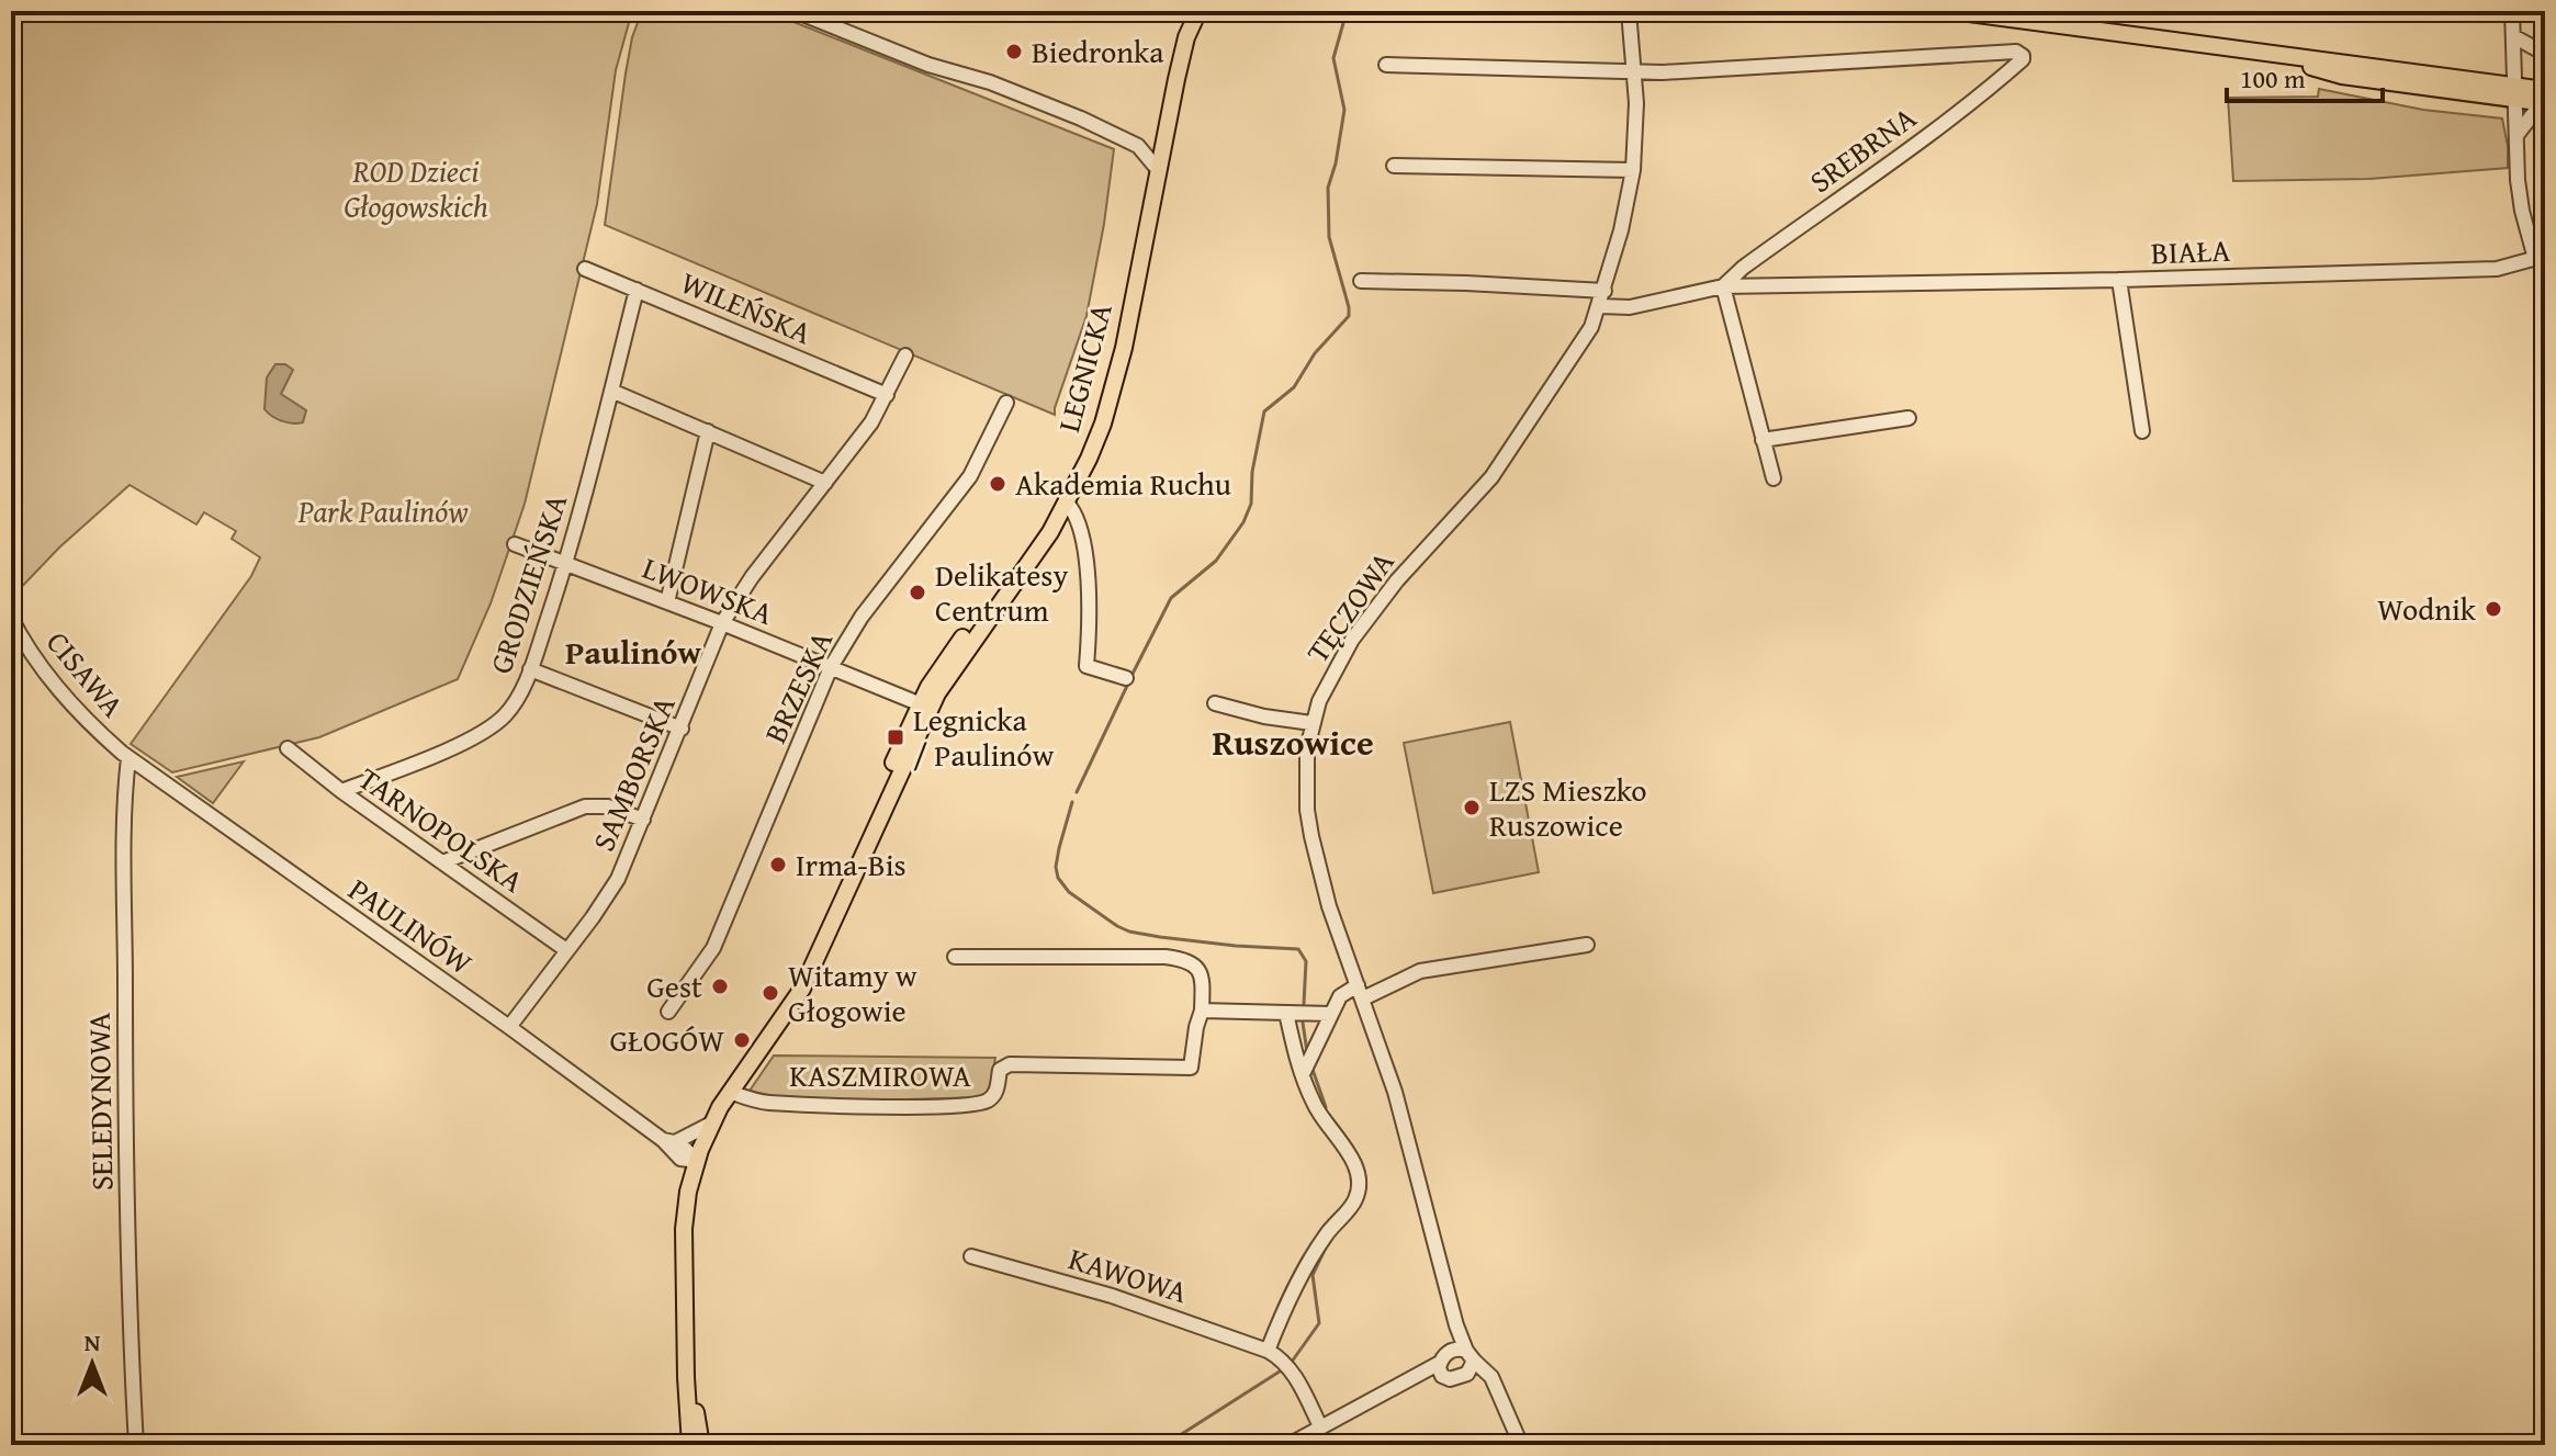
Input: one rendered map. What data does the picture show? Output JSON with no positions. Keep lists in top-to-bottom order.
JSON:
{
  "streets": {
    "main road": ["LEGNICKA"],
    "street": [
      "SREBRNA",
      "BIAŁA",
      "WILEŃSKA",
      "GRODZIEŃSKA",
      "LWOWSKA",
      "TĘCZOWA",
      "CISAWA",
      "BRZESKA",
      "SAMBORSKA",
      "TARNOPOLSKA",
      "PAULINÓW",
      "KASZMIROWA",
      "SELEDYNOWA",
      "KAWOWA"
    ]
  },
  "crossings": [
    ["SREBRNA", "BIAŁA"],
    ["SREBRNA", "TĘCZOWA"],
    ["BIAŁA", "TĘCZOWA"],
    ["WILEŃSKA", "GRODZIEŃSKA"],
    ["WILEŃSKA", "SAMBORSKA"],
    ["LEGNICKA", "LWOWSKA"],
    ["LEGNICKA", "PAULINÓW"],
    ["LEGNICKA", "KASZMIROWA"],
    ["GRODZIEŃSKA", "LWOWSKA"],
    ["GRODZIEŃSKA", "TARNOPOLSKA"],
    ["LWOWSKA", "BRZESKA"],
    ["LWOWSKA", "SAMBORSKA"],
    ["CISAWA", "PAULINÓW"],
    ["CISAWA", "SELEDYNOWA"],
    ["SAMBORSKA", "TARNOPOLSKA"],
    ["SAMBORSKA", "PAULINÓW"],
    ["PAULINÓW", "SELEDYNOWA"]
  ],
  "districts": ["Paulinów", "Ruszowice"],
  "parks": ["ROD Dzieci Głogowskich", "Park Paulinów"],
  "places": {
    "other": [
      "Biedronka",
      "Akademia Ruchu",
      "Delikatesy Centrum",
      "Wodnik",
      "LZS Mieszko Ruszowice",
      "Irma-Bis",
      "Gest",
      "Witamy w Głogowie",
      "GŁOGÓW"
    ],
    "transit": ["Legnicka / Paulinów"]
  },
  "scale_bar": "100 m",
  "north": "top"
}
